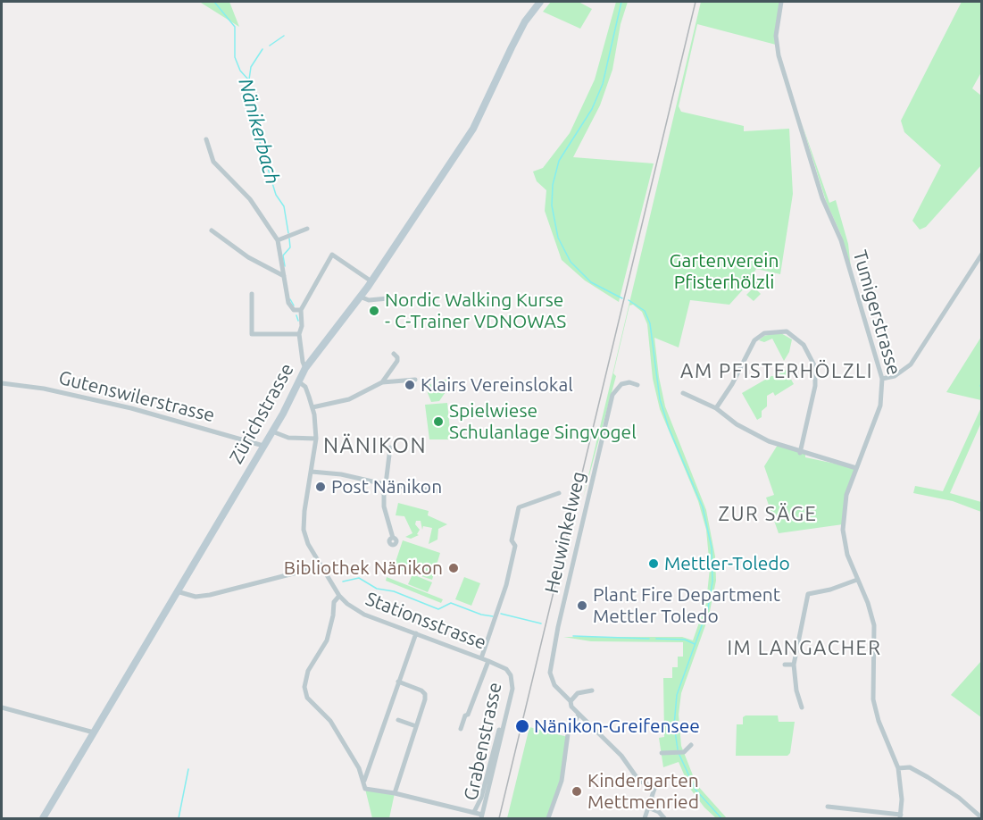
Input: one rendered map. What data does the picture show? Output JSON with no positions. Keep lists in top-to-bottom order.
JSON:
{
  "streets": {
    "main road": ["Zürichstrasse"],
    "street": [
      "Tumigerstrasse",
      "Gutenswilerstrasse",
      "Heuwinkelweg",
      "Stationsstrasse",
      "Grabenstrasse"
    ]
  },
  "crossings": [
    ["Gutenswilerstrasse", "Zürichstrasse"],
    ["Zürichstrasse", "Stationsstrasse"],
    ["Stationsstrasse", "Grabenstrasse"]
  ],
  "districts": [
    "AM PFISTERHÖLZLI",
    "NÄNIKON",
    "ZUR SÄGE",
    "IM LANGACHER"
  ],
  "water": ["Nänikerbach"],
  "parks": ["Gartenverein Pfisterhölzli"],
  "places": [
    "Nordic Walking Kurse - C-Trainer VDNOWAS",
    "Klairs Vereinslokal",
    "Spielwiese Schulanlage Singvogel",
    "Post Nänikon",
    "Mettler-Toledo",
    "Bibliothek Nänikon",
    "Plant Fire Department Mettler Toledo",
    "Nänikon-Greifensee",
    "Kindergarten Mettmenried"
  ]
}
